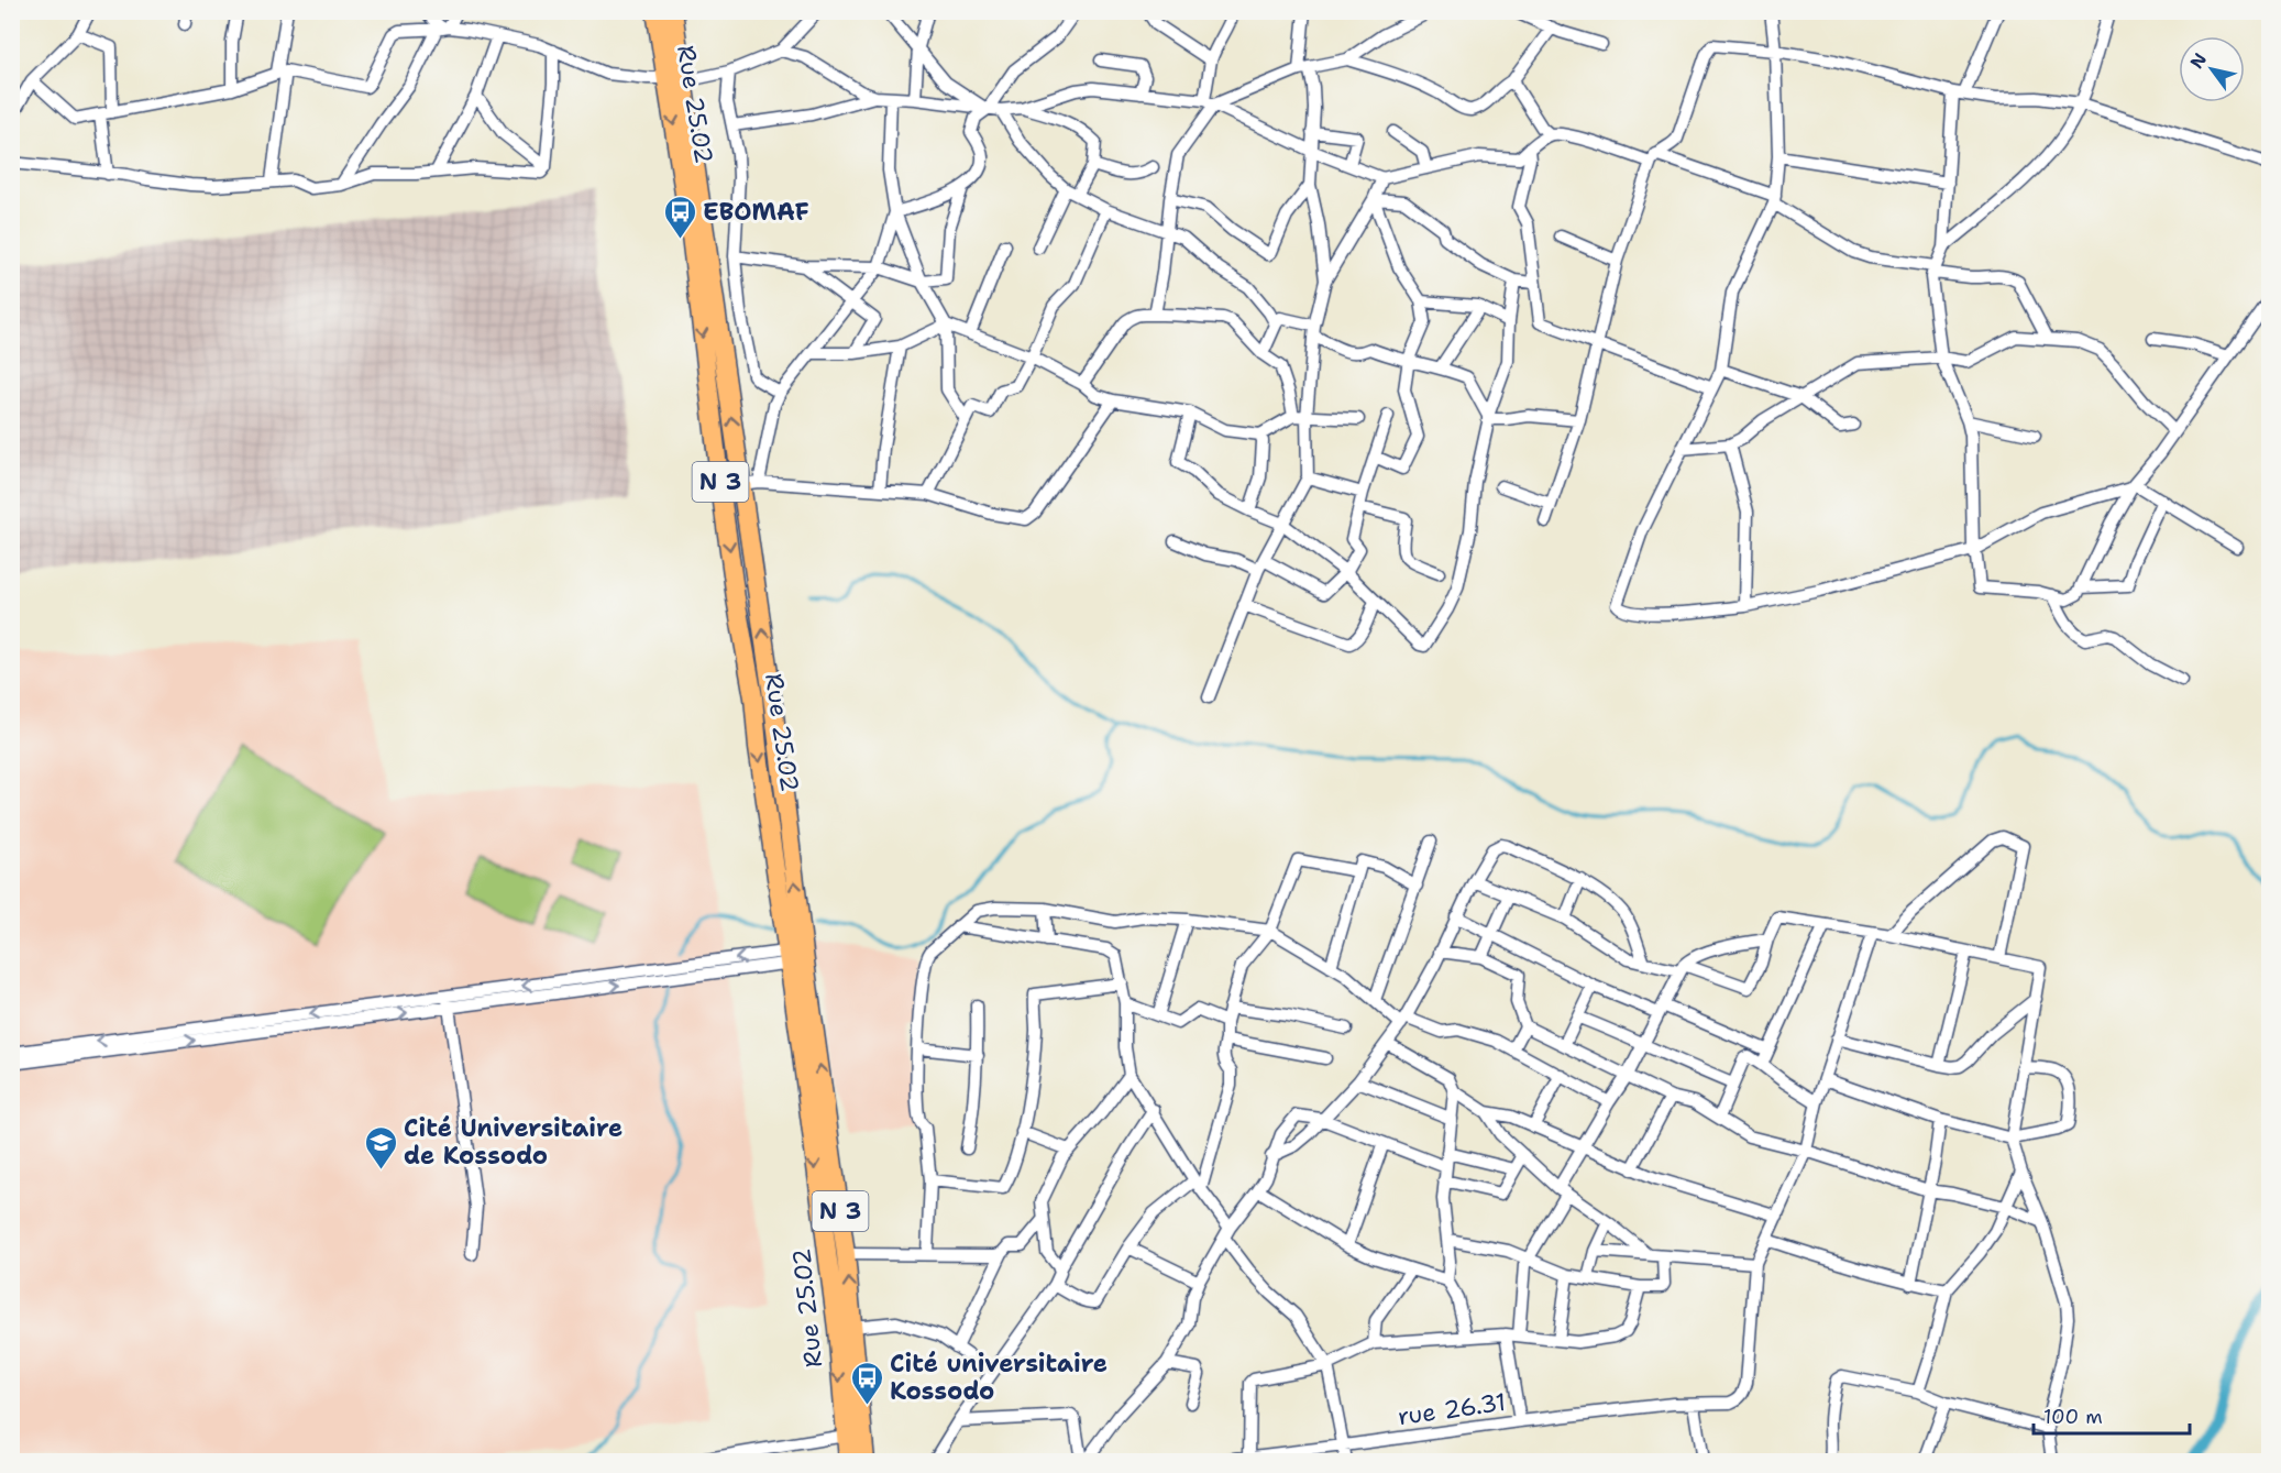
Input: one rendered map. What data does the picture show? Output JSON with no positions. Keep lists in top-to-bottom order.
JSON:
{
  "streets": {
    "main road": ["Rue 25.02", "N 3"],
    "street": ["rue 26.31"]
  },
  "crossings": [
    ["Rue 25.02", "N 3"]
  ],
  "places": {
    "bus stop": ["EBOMAF", "Cité universitaire Kossodo"],
    "school or university": ["Cité Universitaire de Kossodo"]
  },
  "scale_bar": "100 m",
  "north": "top left"
}
